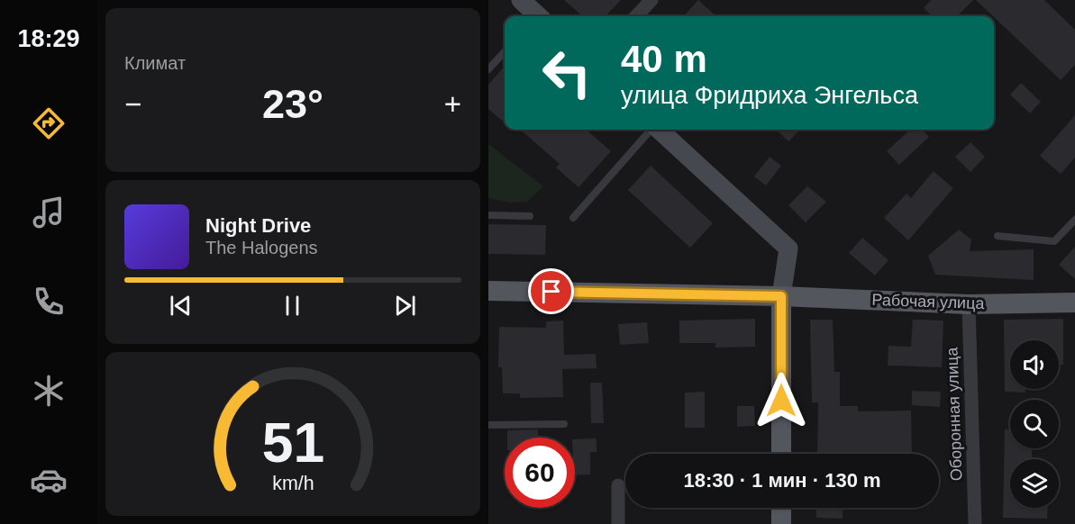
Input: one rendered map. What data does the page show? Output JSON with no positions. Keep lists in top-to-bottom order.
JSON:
{
  "streets": {
    "main road": ["Рабочая улица"],
    "street": ["Оборонная улица"]
  },
  "crossings": [
    ["Рабочая улица", "Оборонная улица"]
  ],
  "page": {
    "tabs": "18:29",
    "tile": "Климат",
    "turn": ["40 m", "улица Фридриха Энгельса"],
    "heat": ["−", "23°", "+"],
    "song": ["Night Drive", "The Halogens"],
    "limit": "60",
    "trip": "18:30 · 1 мин · 130 m",
    "gauge": ["51", "km/h"]
  }
}
